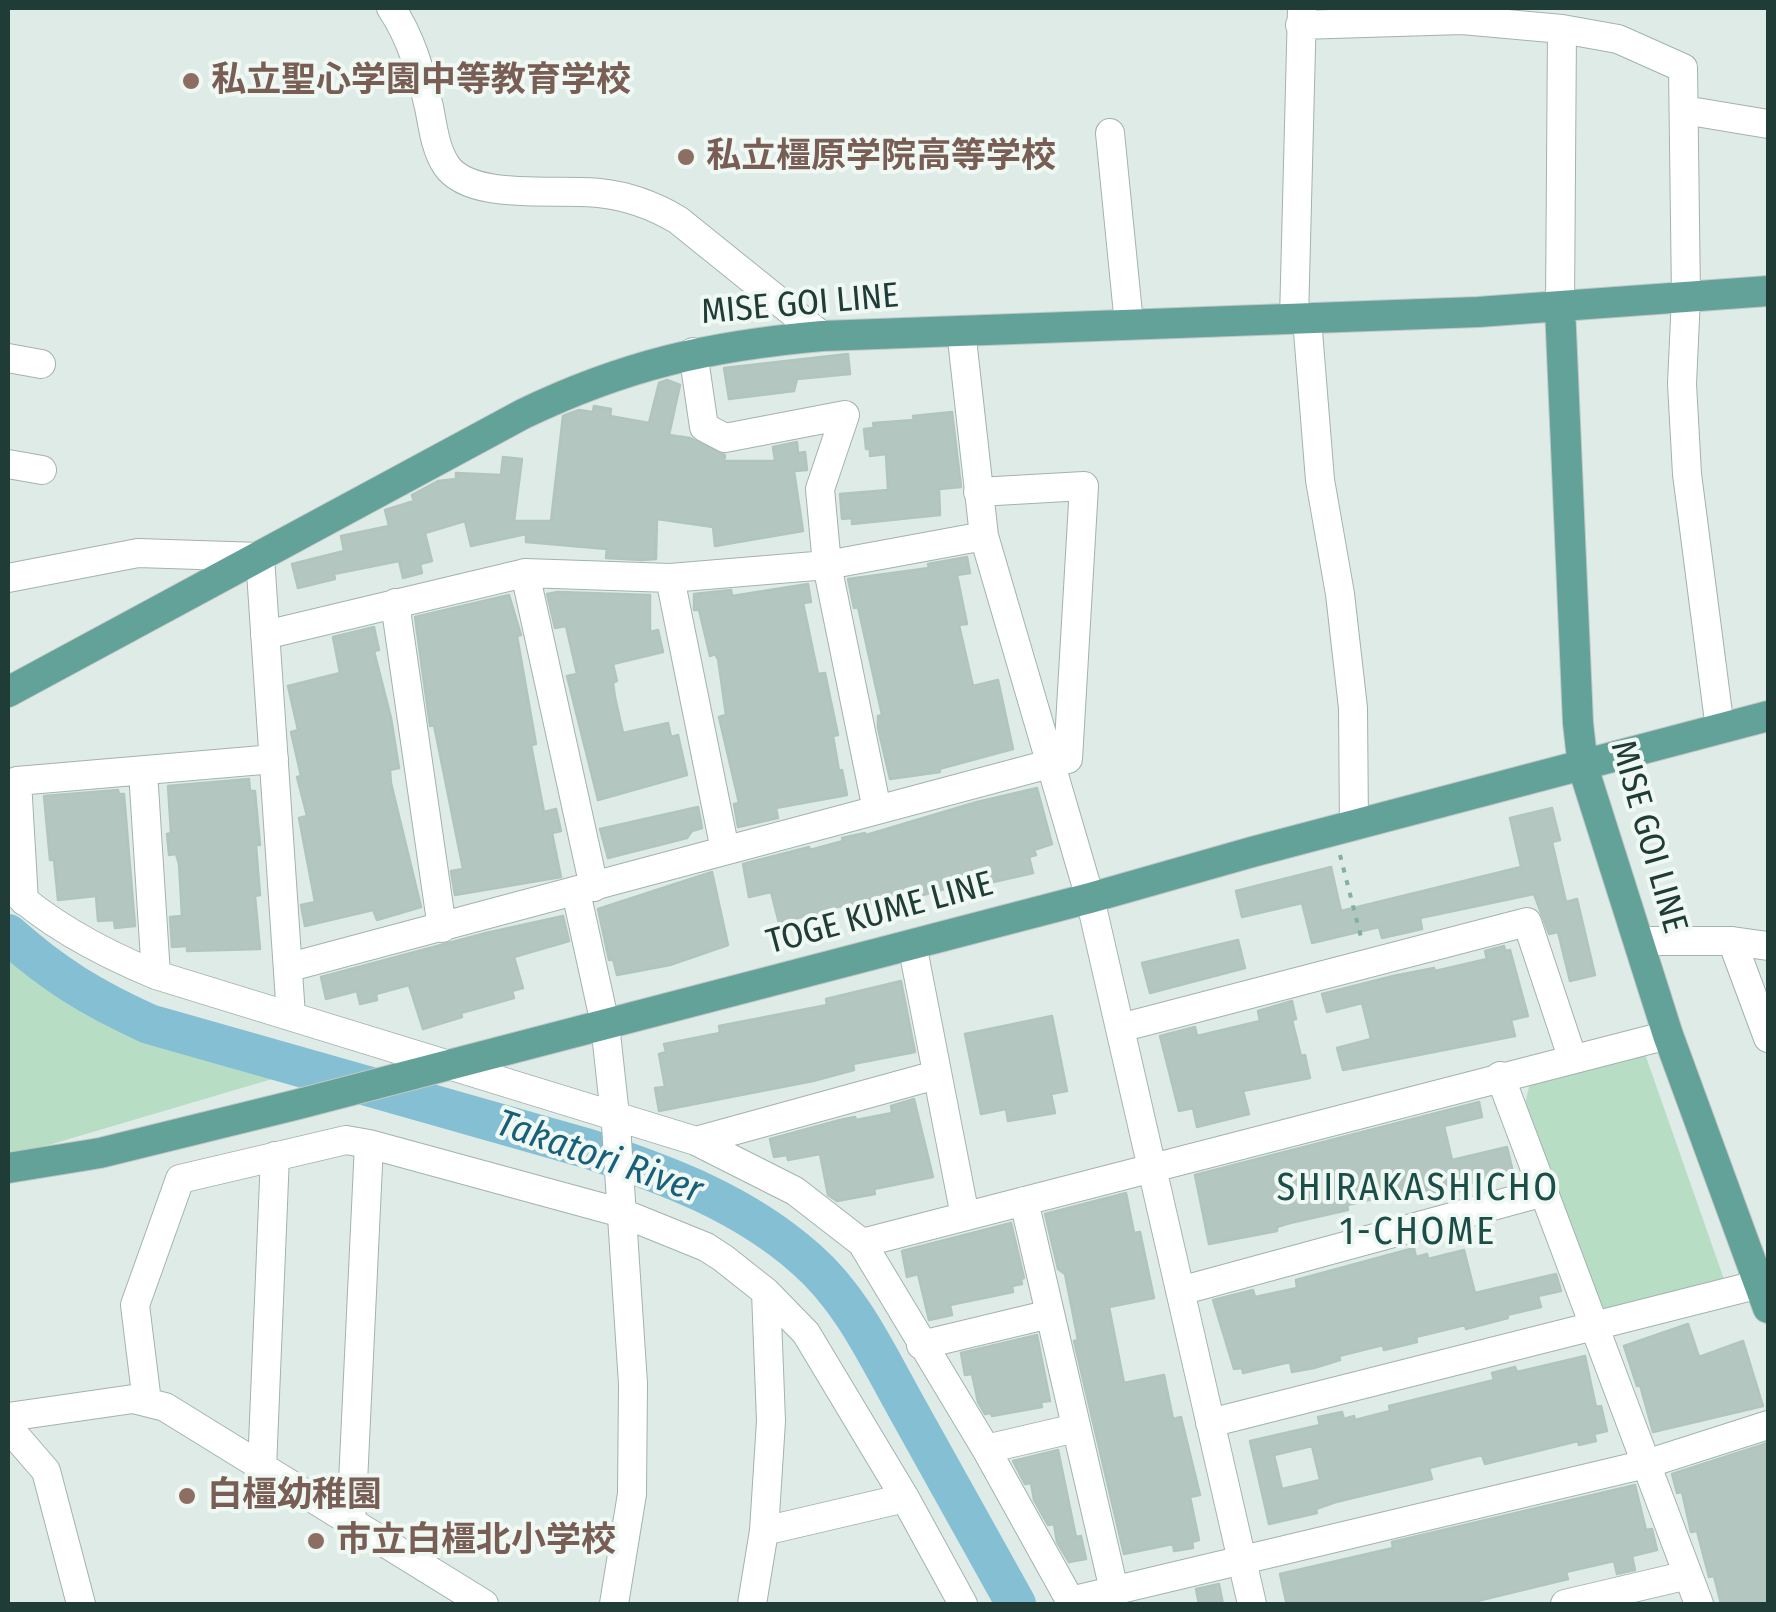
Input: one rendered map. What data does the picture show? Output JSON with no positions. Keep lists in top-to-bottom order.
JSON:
{
  "streets": {
    "main road": ["MISE GOI LINE", "TOGE KUME LINE"]
  },
  "crossings": [
    ["MISE GOI LINE", "TOGE KUME LINE"]
  ],
  "districts": ["SHIRAKASHICHO 1-CHOME"],
  "water": ["Takatori River"],
  "places": [
    "私立聖心学園中等教育学校",
    "私立橿原学院高等学校",
    "白橿幼稚園",
    "市立白橿北小学校"
  ]
}
